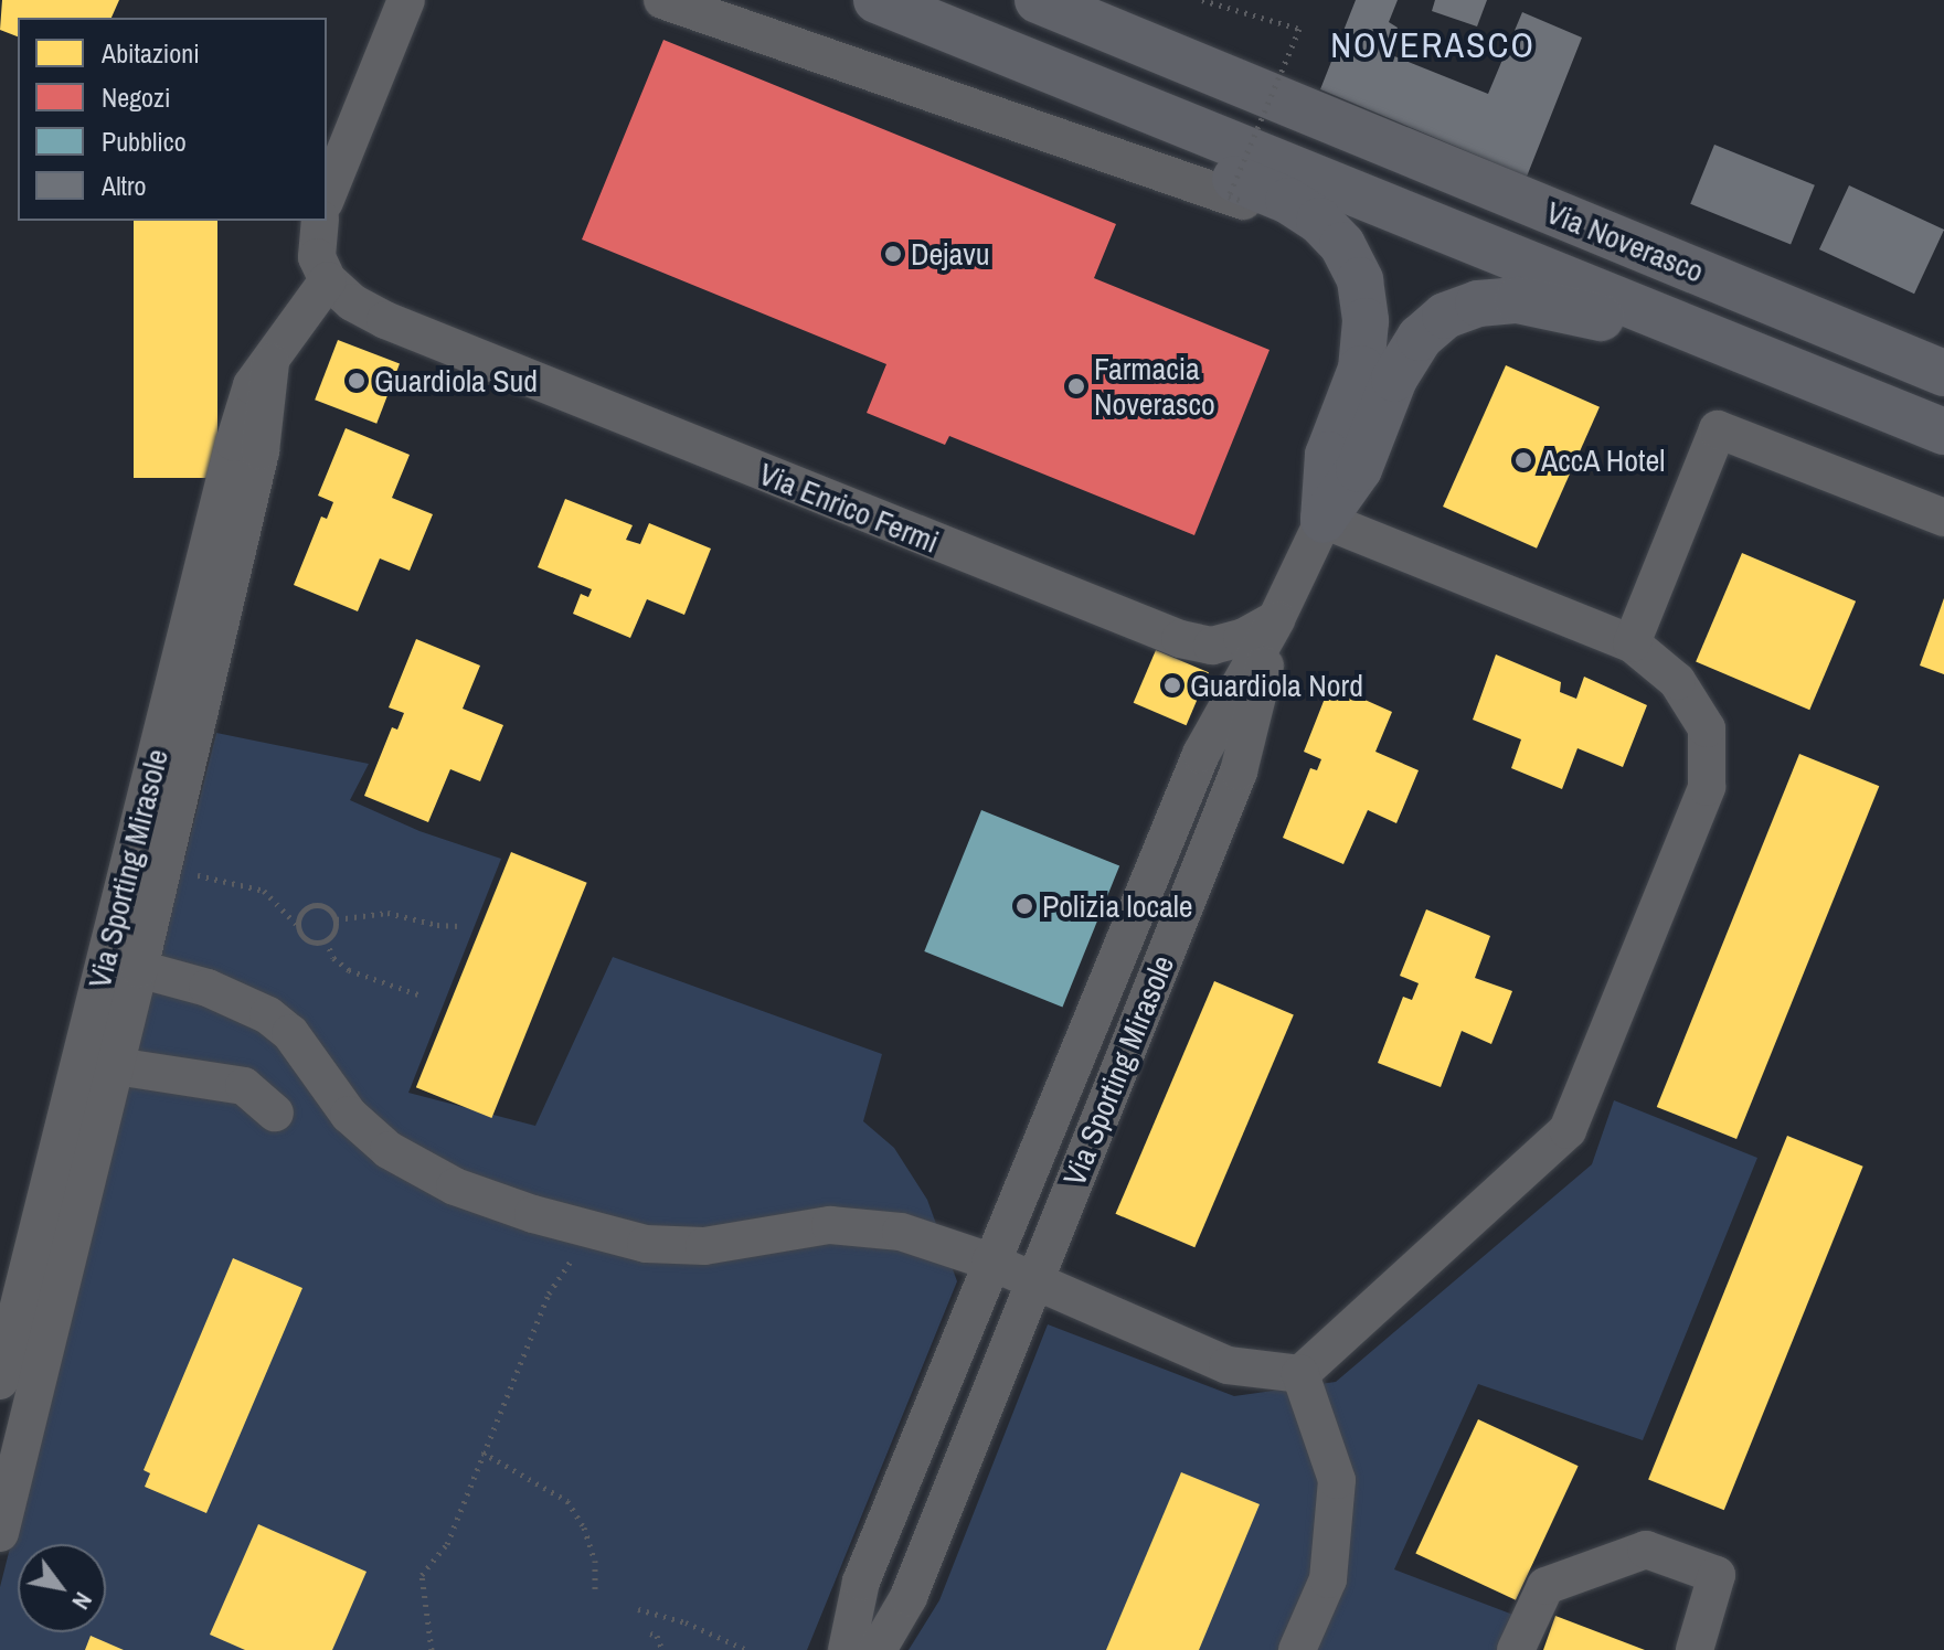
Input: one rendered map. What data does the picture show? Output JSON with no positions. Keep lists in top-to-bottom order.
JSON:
{
  "streets": {
    "main road": ["Via Noverasco"],
    "street": ["Via Enrico Fermi", "Via Sporting Mirasole"]
  },
  "crossings": [
    ["Via Enrico Fermi", "Via Sporting Mirasole"]
  ],
  "districts": ["NOVERASCO"],
  "places": [
    "Dejavu",
    "Guardiola Sud",
    "Farmacia Noverasco",
    "AccA Hotel",
    "Guardiola Nord",
    "Polizia locale"
  ],
  "legend": [
    "Abitazioni",
    "Negozi",
    "Pubblico",
    "Altro"
  ],
  "north": "bottom right"
}
